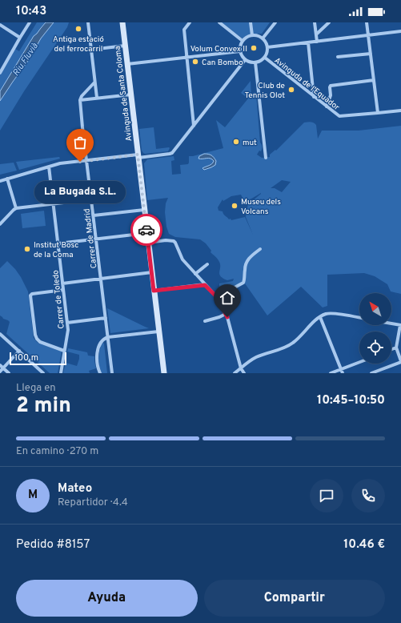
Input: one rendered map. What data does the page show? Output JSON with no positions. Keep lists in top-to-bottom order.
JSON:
{
  "streets": {
    "main road": ["Avinguda de Santa Coloma"],
    "street": ["Avinguda de l'Equador", "Carrer de Madrid", "Carrer de Toledo"]
  },
  "water": ["Riu Fluvià"],
  "places": [
    "Antiga estació del ferrocarril",
    "Volum Convex II",
    "Can Bombo",
    "Club de Tennis Olot",
    "mut",
    "La Bugada S.L.",
    "Museu dels Volcans",
    "Institut Bosc de la Coma"
  ],
  "scale_bar": "100 m",
  "north": "top left",
  "page": {
    "status": "10:43",
    "bubble": "La Bugada S.L.",
    "scale": "100 m",
    "heading": ["2 min", "Llega en", "10:45–10:50"],
    "panel": [
      "Mateo",
      "Repartidor · 4.4",
      "Pedido #8157",
      "10.46 €"
    ],
    "bar": "En camino · 270 m",
    "round": "M",
    "buttons": ["Ayuda", "Compartir"]
  }
}
